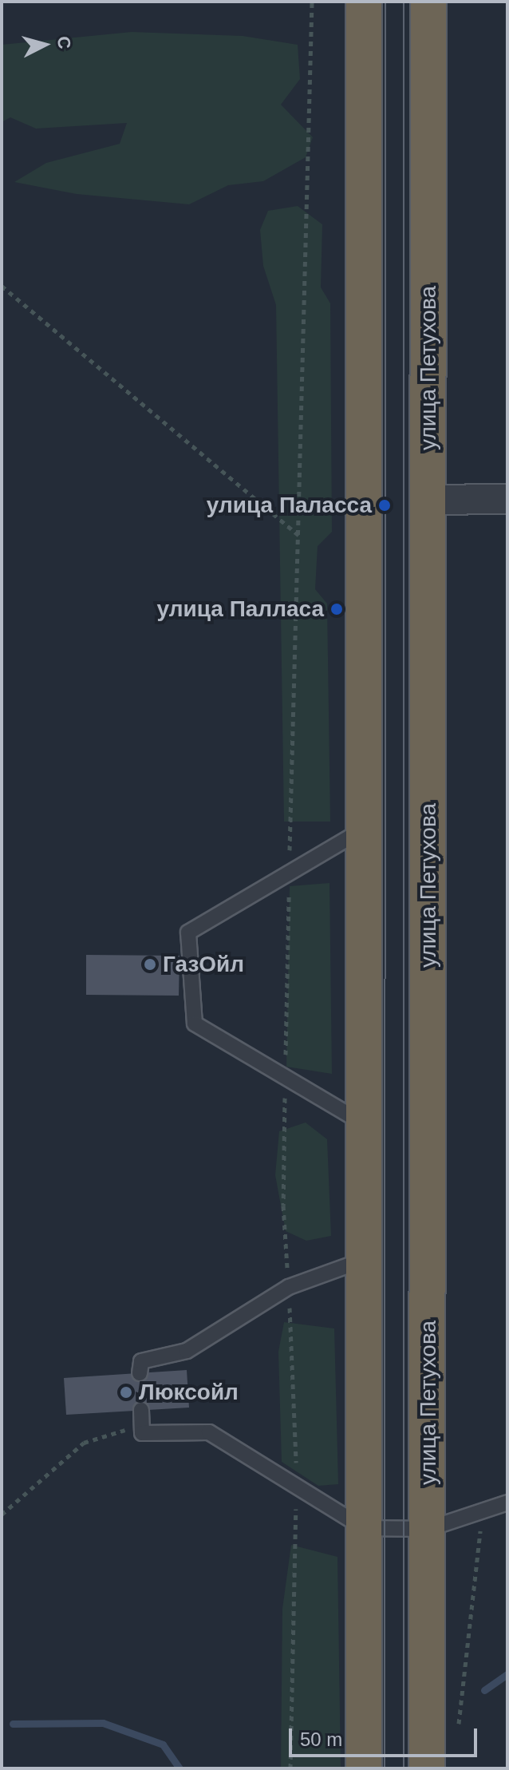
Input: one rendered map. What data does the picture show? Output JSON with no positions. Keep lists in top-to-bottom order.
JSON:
{
  "streets": {
    "highway": ["улица Петухова"]
  },
  "places": [
    "улица Паласса",
    "улица Палласа",
    "ГазОйл",
    "Люксойл"
  ],
  "scale_bar": "50 m",
  "north": "right"
}
